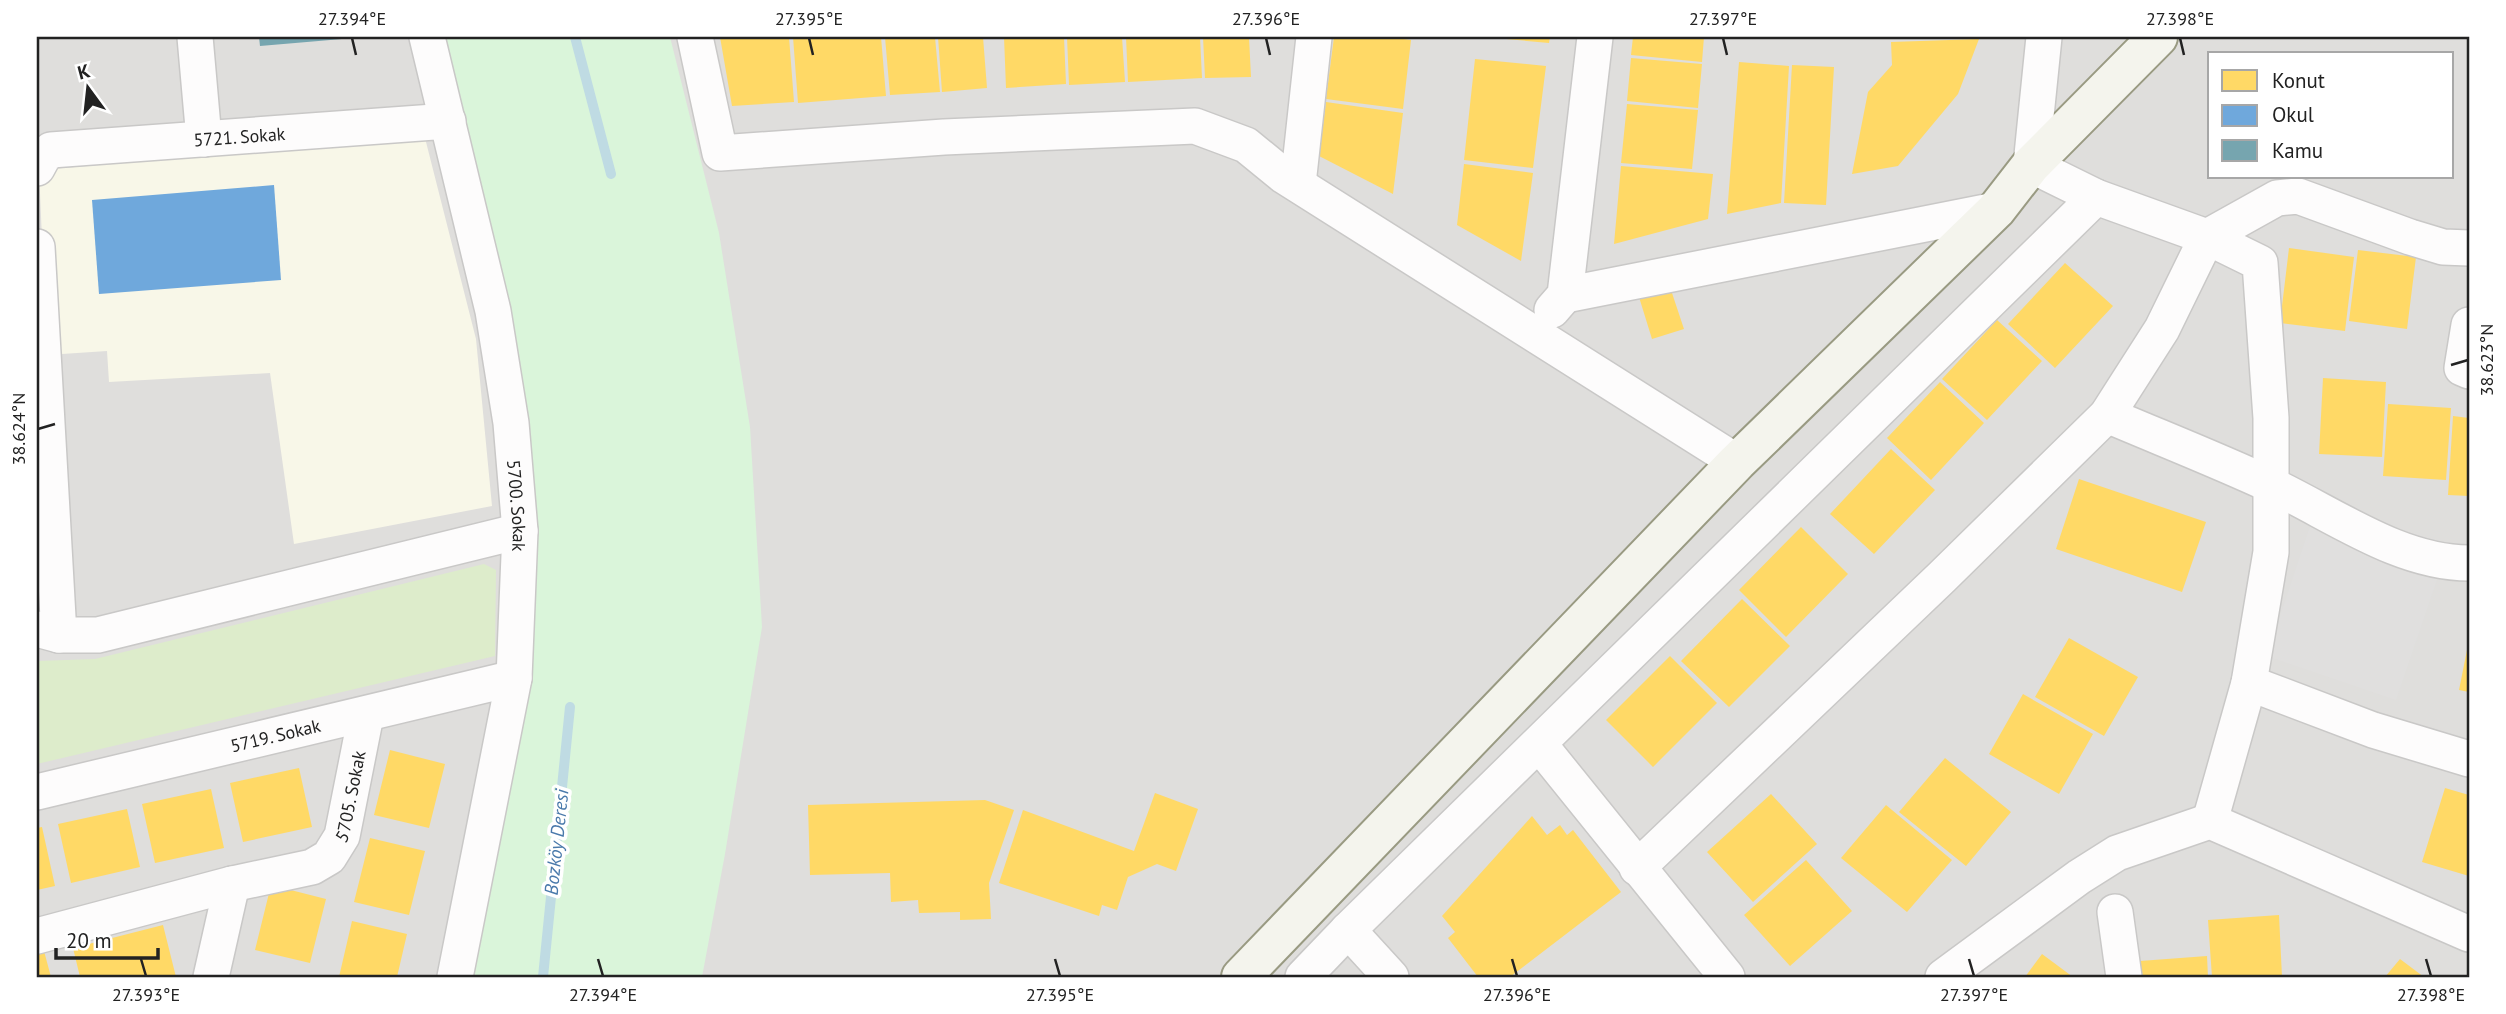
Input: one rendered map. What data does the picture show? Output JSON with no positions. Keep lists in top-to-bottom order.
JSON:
{
  "streets": {
    "street": [
      "5721. Sokak",
      "5700. Sokak",
      "5719. Sokak",
      "5705. Sokak"
    ]
  },
  "crossings": [
    ["5721. Sokak", "5700. Sokak"],
    ["5700. Sokak", "5719. Sokak"],
    ["5719. Sokak", "5705. Sokak"]
  ],
  "water": ["Bozköy Deresi"],
  "legend": ["Konut", "Okul", "Kamu"],
  "scale_bar": "20 m",
  "north": "top",
  "coordinates": [
    "27.394°E",
    "27.395°E",
    "27.396°E",
    "27.397°E",
    "27.398°E",
    "38.623°N",
    "38.624°N",
    "27.393°E"
  ]
}
